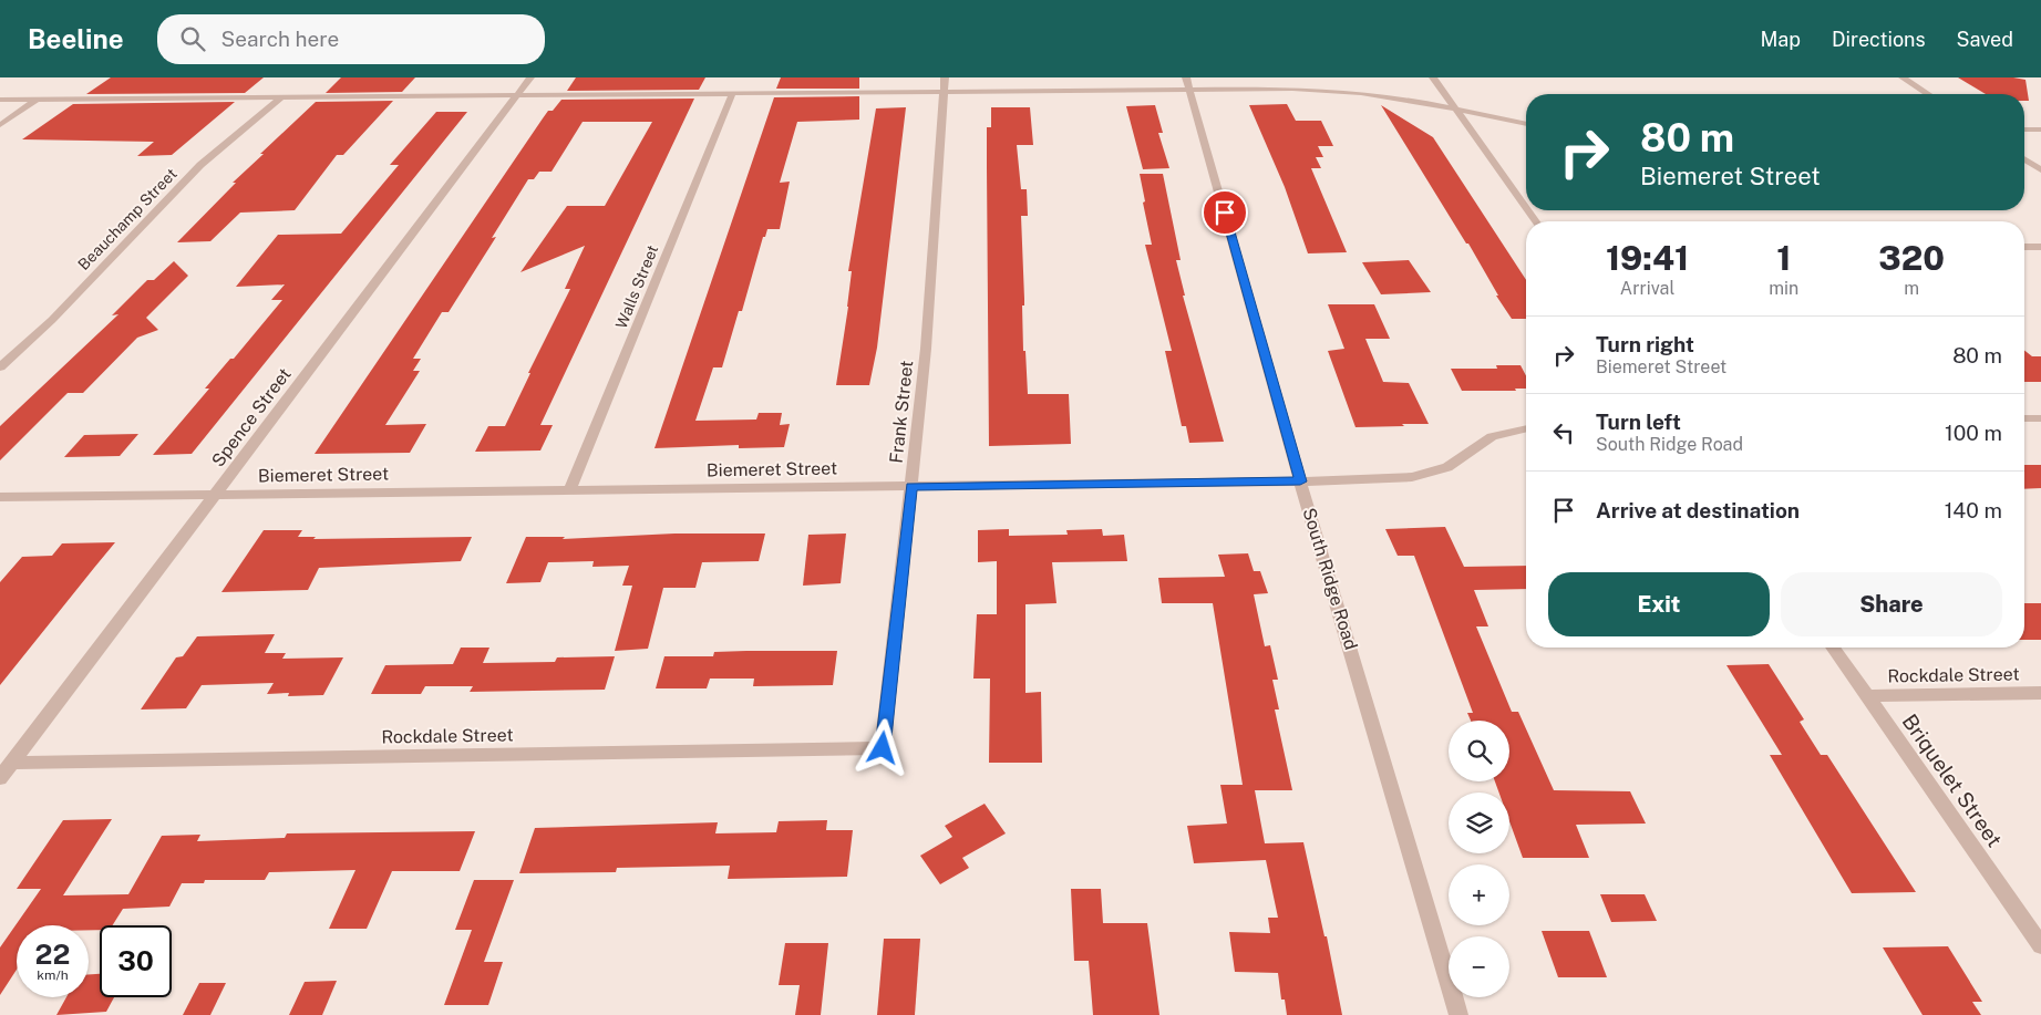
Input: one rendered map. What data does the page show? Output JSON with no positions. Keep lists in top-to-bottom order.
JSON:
{
  "streets": {
    "street": [
      "Beauchamp Street",
      "Walls Street",
      "Frank Street",
      "Spence Street",
      "Biemeret Street",
      "South Ridge Road",
      "Rockdale Street",
      "Briquelet Street"
    ]
  },
  "crossings": [
    ["Walls Street", "Biemeret Street"],
    ["Frank Street", "Biemeret Street"],
    ["Frank Street", "Rockdale Street"],
    ["Spence Street", "Biemeret Street"],
    ["Spence Street", "Rockdale Street"],
    ["Biemeret Street", "South Ridge Road"],
    ["Rockdale Street", "Briquelet Street"]
  ],
  "page": {
    "header": "Beeline",
    "search": "Search here",
    "nav": ["Map", "Directions", "Saved"],
    "turn": ["80 m", "Biemeret Street"],
    "eta": [
      "19:41",
      "Arrival",
      "1",
      "min",
      "320",
      "m"
    ],
    "list": [
      {
        "name": "Turn right",
        "note": "Biemeret Street",
        "value": "80 m"
      },
      {
        "name": "Turn left",
        "note": "South Ridge Road",
        "value": "100 m"
      },
      {
        "name": "Arrive at destination",
        "value": "140 m"
      }
    ],
    "buttons": ["Exit", "Share"],
    "map_buttons": ["+", "−"],
    "speed": "22 km/h",
    "limit": "30"
  }
}
